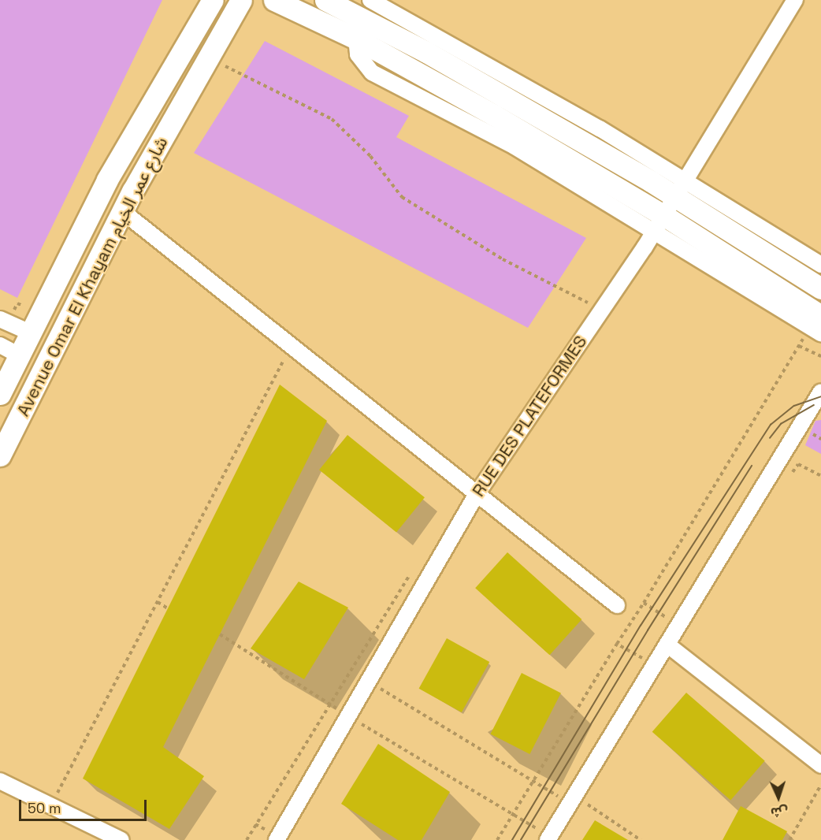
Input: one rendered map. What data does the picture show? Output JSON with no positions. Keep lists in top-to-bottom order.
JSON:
{
  "streets": {
    "main road": ["Avenue Omar El Khayam شارع عمر الخيام"],
    "street": ["RUE DES PLATEFORMES"]
  },
  "scale_bar": "50 m",
  "north": "bottom"
}
